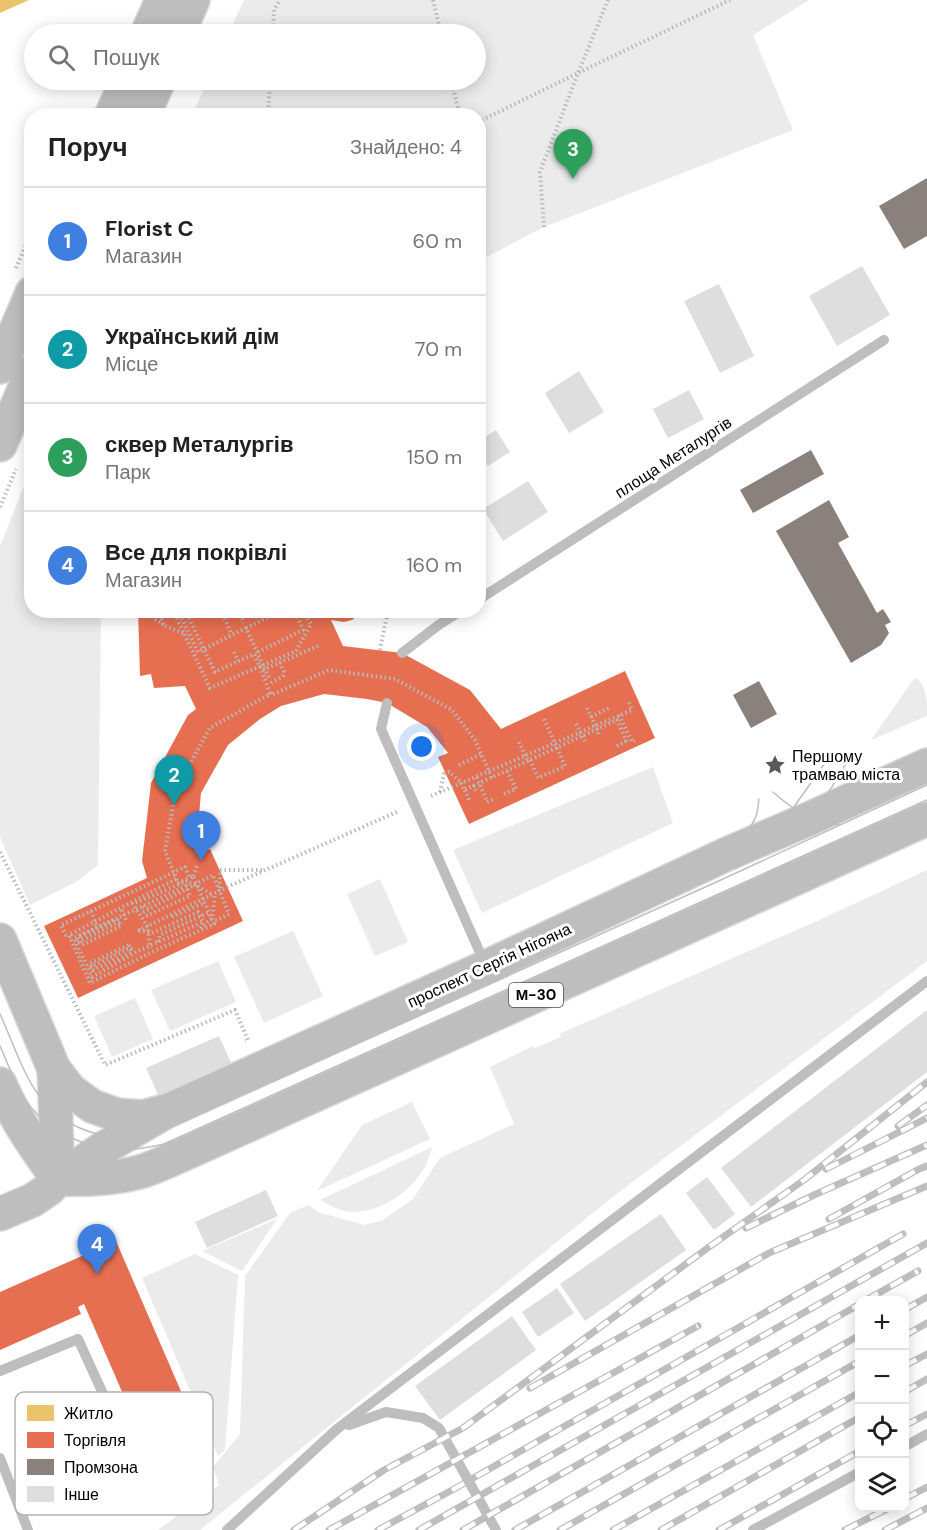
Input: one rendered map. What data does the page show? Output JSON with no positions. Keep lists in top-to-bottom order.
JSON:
{
  "streets": {
    "main road": ["проспект Сергія Нігояна", "М-30"],
    "lane": ["площа Металургів"]
  },
  "crossings": [
    ["проспект Сергія Нігояна", "М-30"]
  ],
  "places": {
    "place": ["Першому трамваю міста"]
  },
  "legend": [
    "Житло",
    "Торгівля",
    "Промзона",
    "Інше"
  ],
  "page": {
    "search": "Пошук",
    "heading": ["Поруч", "Знайдено: 4"],
    "pins": [
      "3",
      "2",
      "1",
      "4"
    ],
    "list": [
      {
        "mark": "1",
        "name": "Florist C",
        "note": "Магазин",
        "value": "60 m"
      },
      {
        "mark": "2",
        "name": "Український дім",
        "note": "Місце",
        "value": "70 m"
      },
      {
        "mark": "3",
        "name": "сквер Металургів",
        "note": "Парк",
        "value": "150 m"
      },
      {
        "mark": "4",
        "name": "Все для покрівлі",
        "note": "Магазин",
        "value": "160 m"
      }
    ],
    "map_buttons": ["+", "−"]
  }
}
